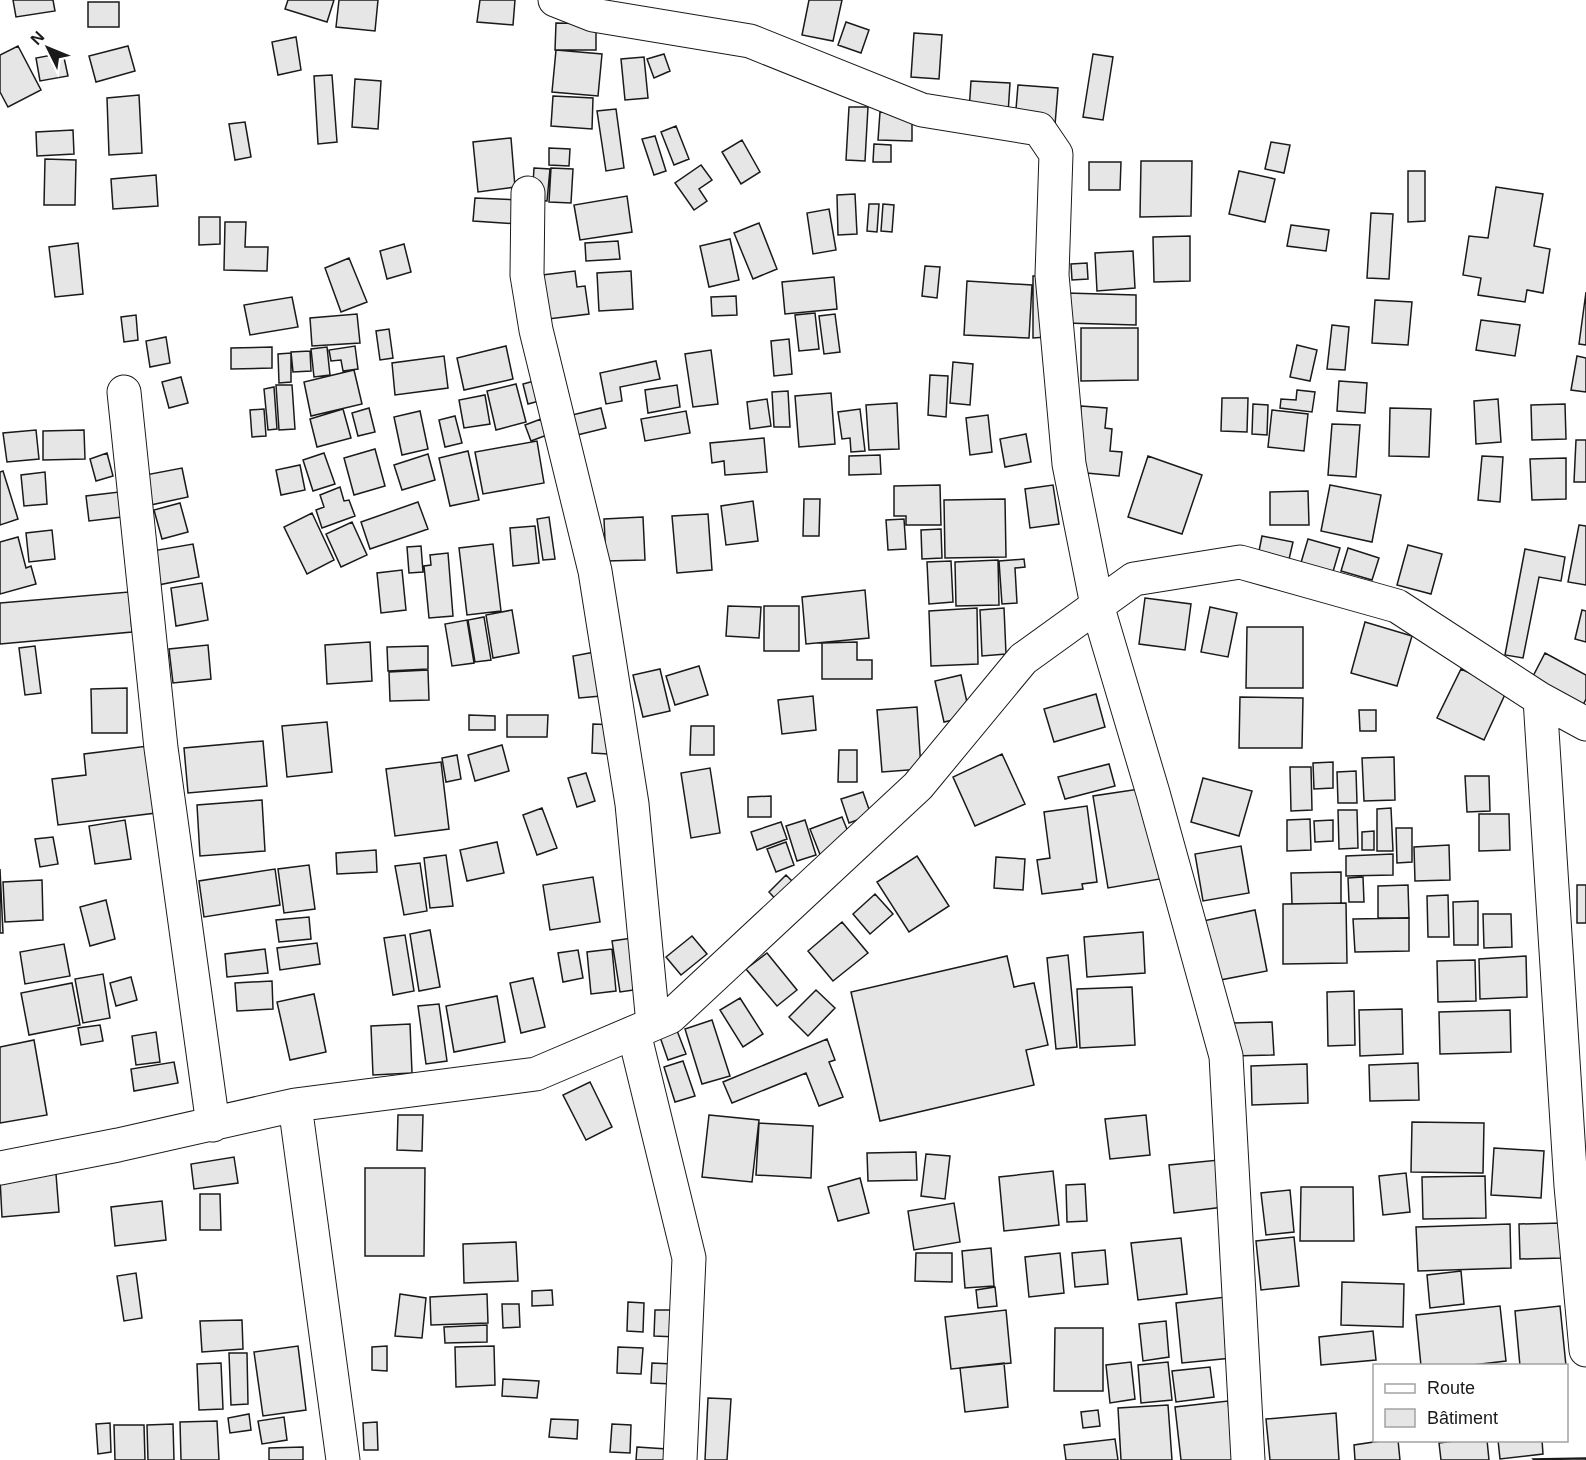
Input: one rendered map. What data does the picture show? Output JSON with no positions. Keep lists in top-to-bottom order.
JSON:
{
  "legend": ["Route", "Bâtiment"],
  "north": "top left"
}
